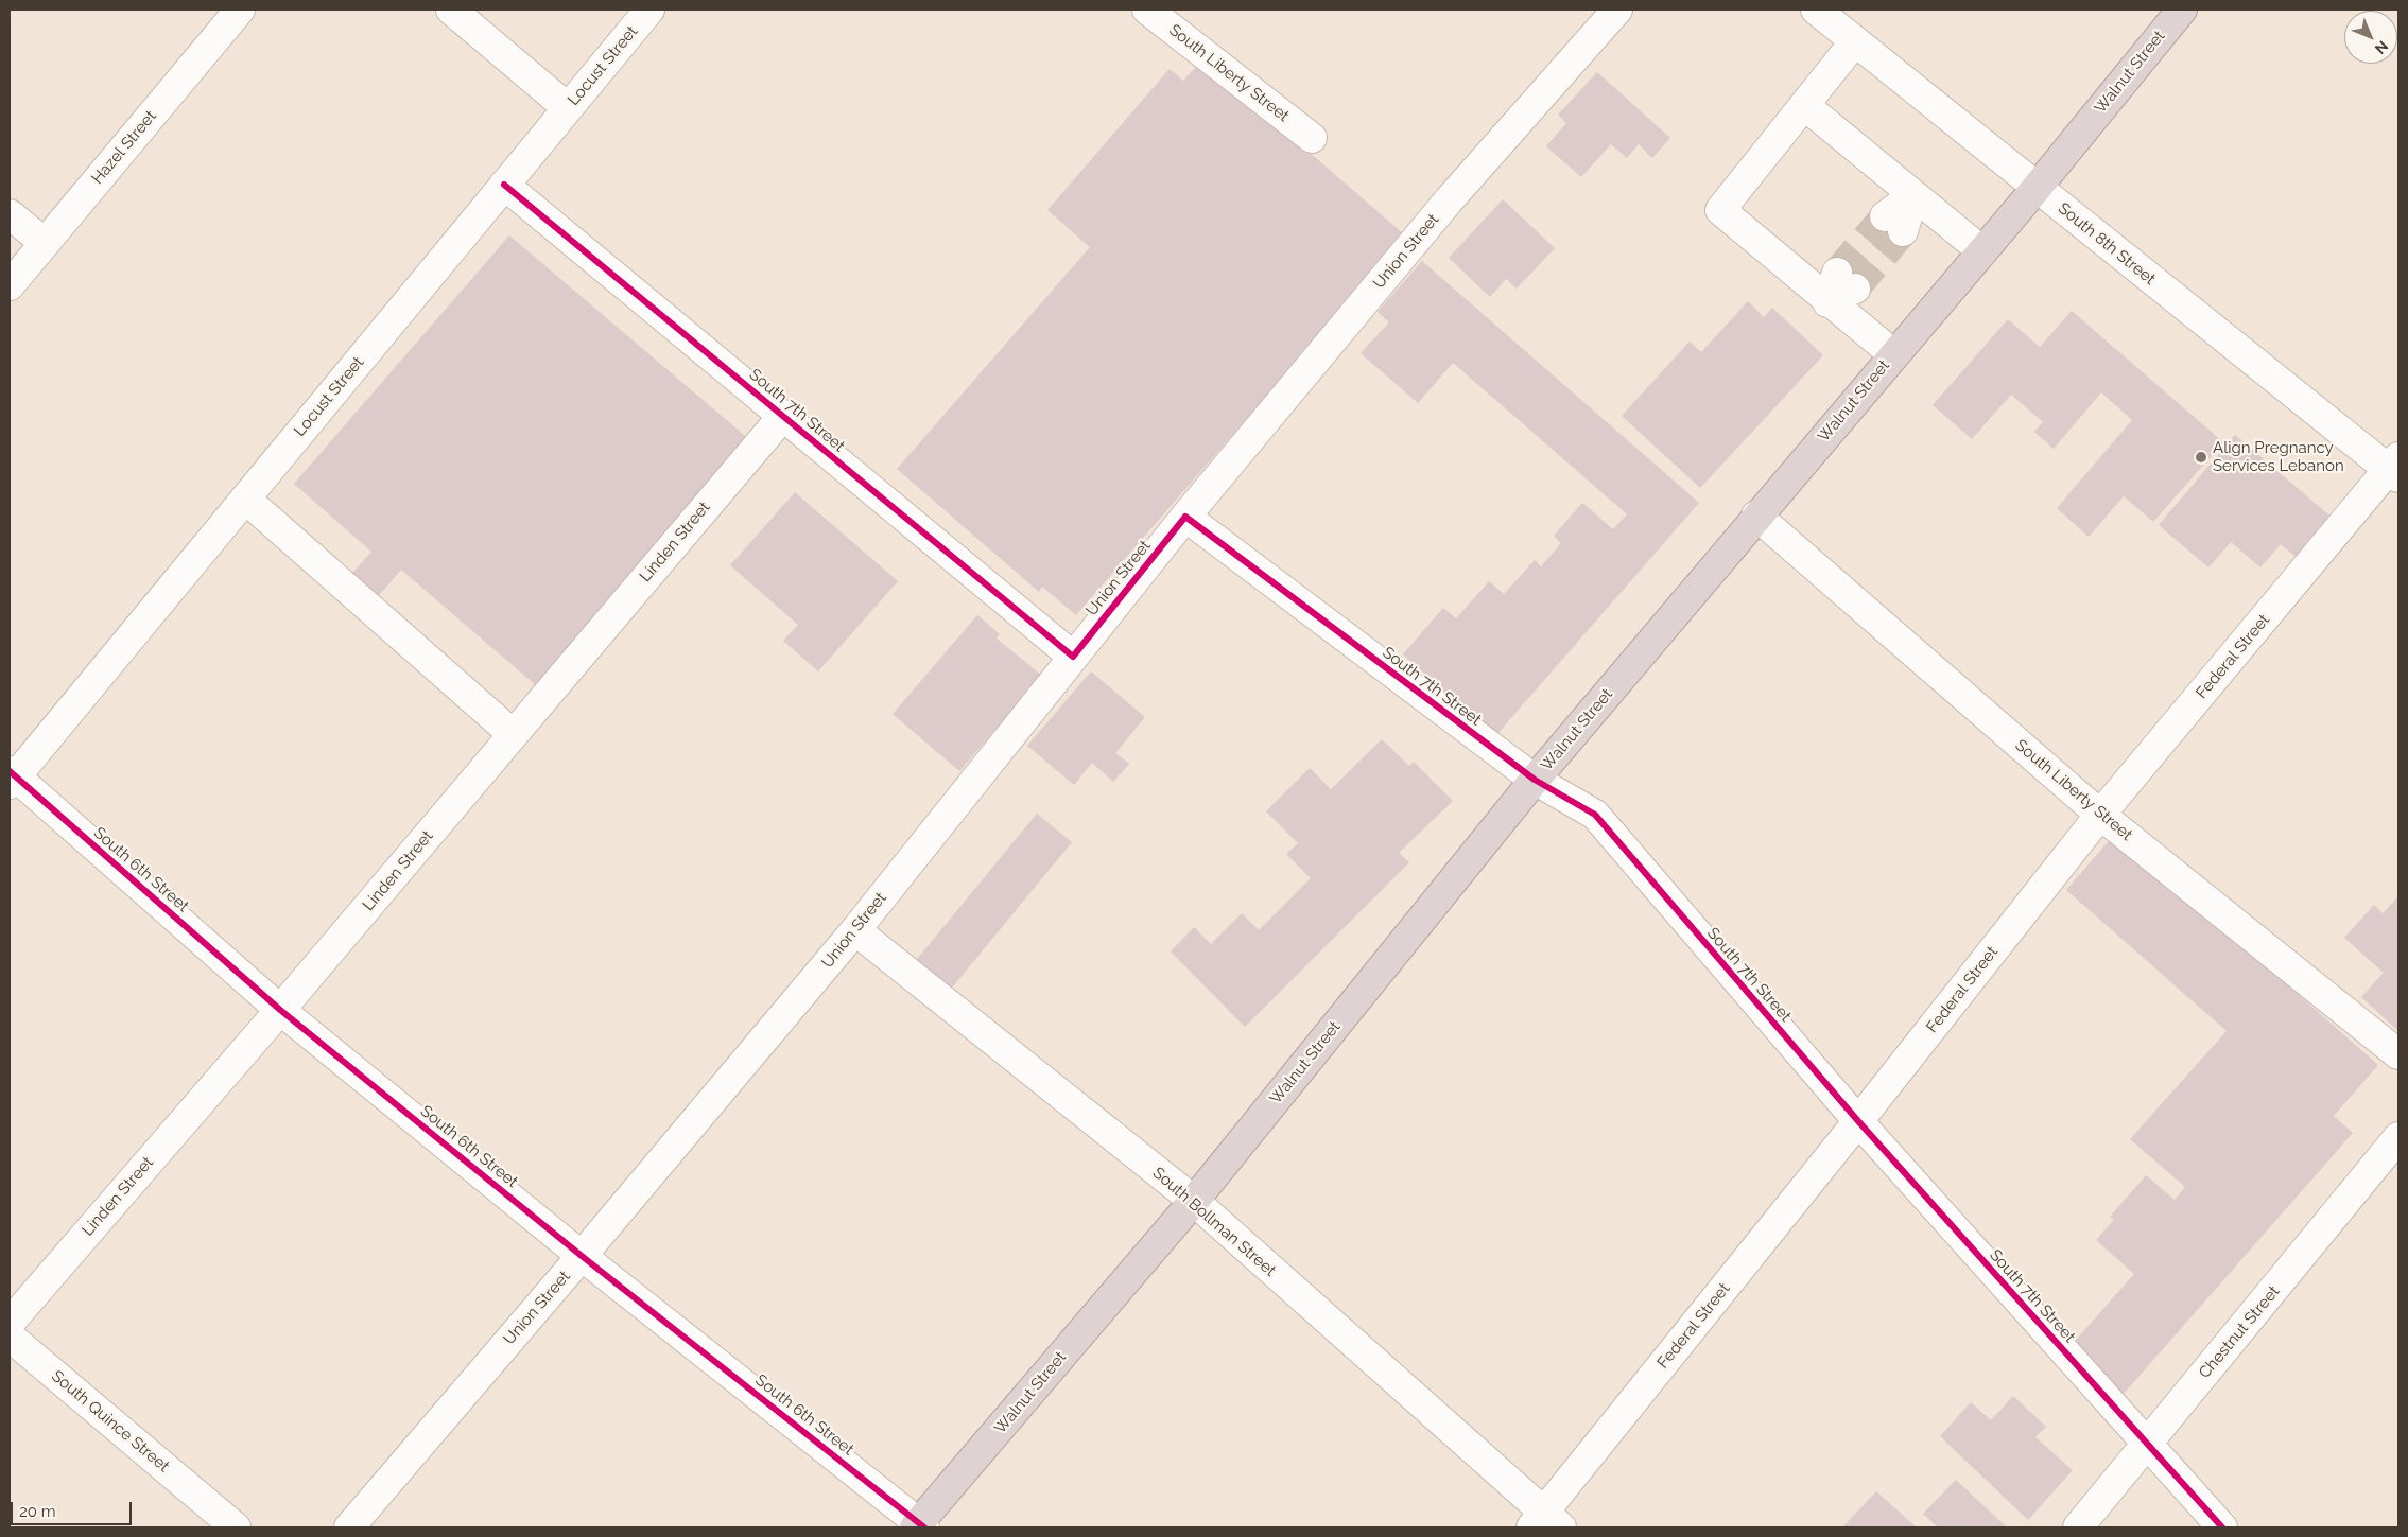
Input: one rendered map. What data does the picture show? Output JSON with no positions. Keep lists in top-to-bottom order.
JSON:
{
  "streets": {
    "highway": ["Walnut Street"],
    "street": [
      "Locust Street",
      "South Liberty Street",
      "Hazel Street",
      "South 8th Street",
      "Union Street",
      "South 7th Street",
      "Linden Street",
      "Federal Street",
      "South 6th Street",
      "South Bollman Street",
      "Chestnut Street",
      "South Quince Street"
    ]
  },
  "crossings": [
    ["Locust Street", "South 7th Street"],
    ["Locust Street", "South 6th Street"],
    ["Walnut Street", "South Liberty Street"],
    ["Walnut Street", "South 8th Street"],
    ["Walnut Street", "South 7th Street"],
    ["Walnut Street", "South 6th Street"],
    ["Walnut Street", "South Bollman Street"],
    ["South Liberty Street", "Federal Street"],
    ["South 8th Street", "Federal Street"],
    ["Union Street", "South 7th Street"],
    ["Union Street", "South 6th Street"],
    ["Union Street", "South Bollman Street"],
    ["South 7th Street", "Linden Street"],
    ["South 7th Street", "Federal Street"],
    ["South 7th Street", "Chestnut Street"],
    ["Linden Street", "South 6th Street"],
    ["Federal Street", "South Bollman Street"]
  ],
  "places": ["Align Pregnancy Services Lebanon"],
  "scale_bar": "20 m",
  "north": "bottom right"
}
